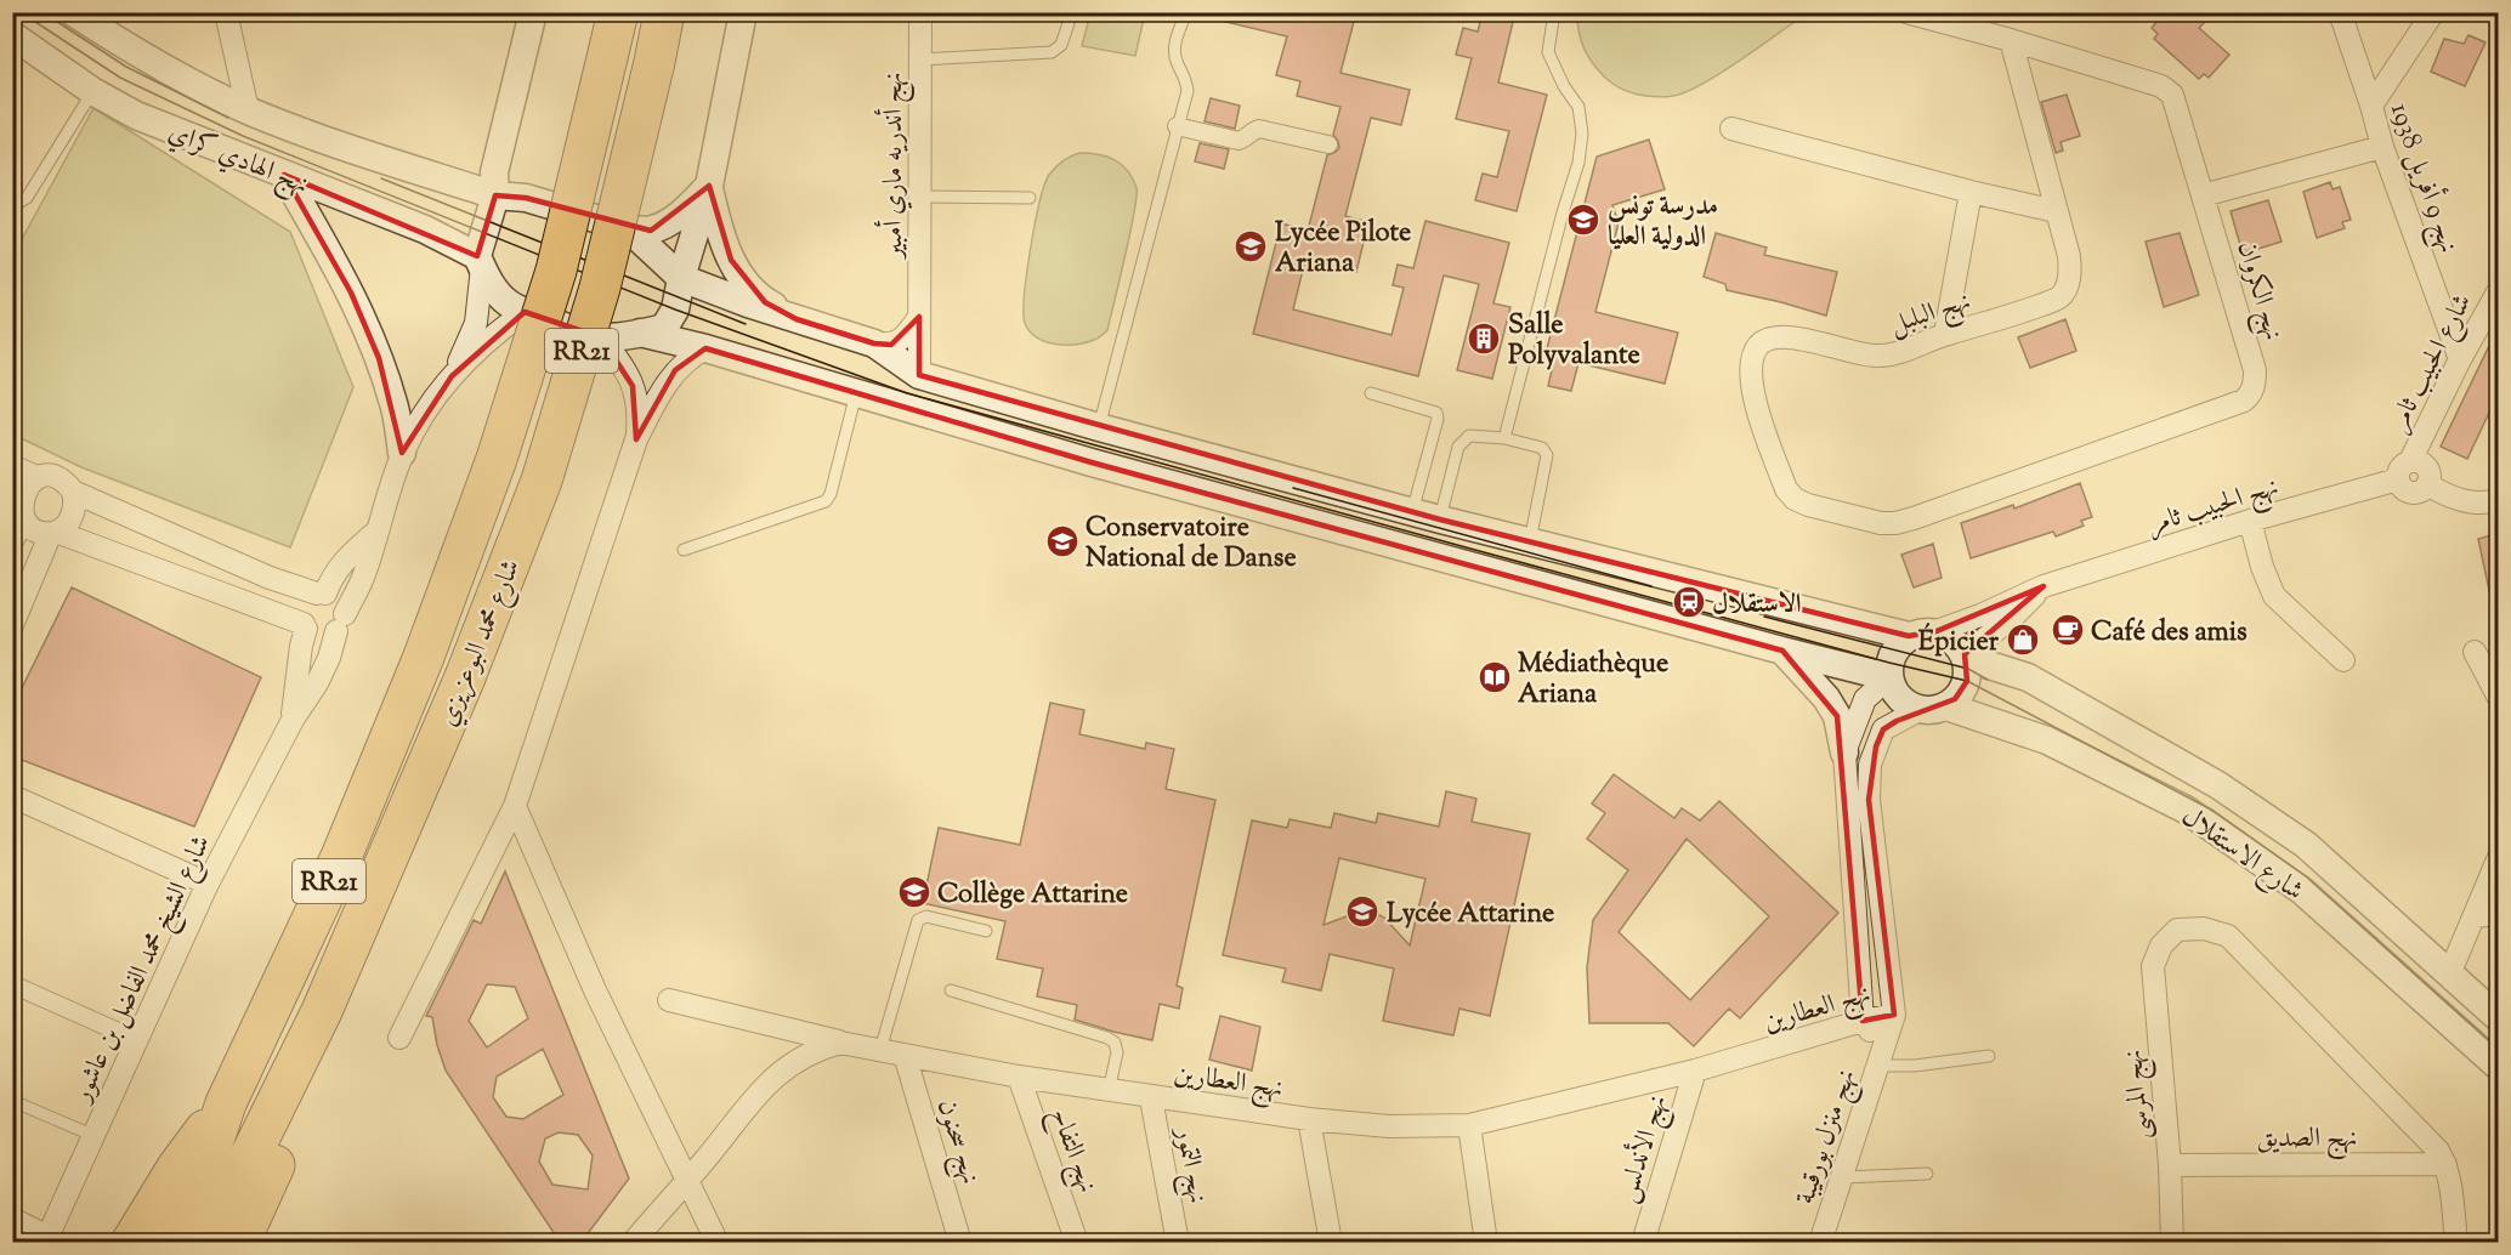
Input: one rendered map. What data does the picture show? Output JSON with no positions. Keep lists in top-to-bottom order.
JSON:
{
  "streets": {
    "highway": ["RR21", "شارع محمد البوعزيزي"],
    "street": [
      "نهج الهادي كراي",
      "نهج أندريه ماري أمبير",
      "نهج 9 أفريل 1938",
      "نهج الكروان",
      "نهج البلبل",
      "شارع الحبيب ثامر",
      "نهج الحبيب ثامر",
      "شارع الاستقلال",
      "شارع الشيخ محمد الفاضل بن عاشور",
      "نهج العطارين",
      "نهج المرسى",
      "نهج منزل بورقيبة",
      "نهج الصديق",
      "نهج سحنون",
      "نهج الأندلس",
      "نهج التفاح",
      "نهج التمور"
    ]
  },
  "crossings": [
    ["نهج الهادي كراي", "نهج الحبيب ثامر"],
    ["نهج الهادي كراي", "شارع الاستقلال"],
    ["نهج 9 أفريل 1938", "شارع الحبيب ثامر"],
    ["نهج الكروان", "نهج البلبل"],
    ["شارع الحبيب ثامر", "نهج الحبيب ثامر"],
    ["نهج الحبيب ثامر", "شارع الاستقلال"],
    ["نهج العطارين", "نهج منزل بورقيبة"],
    ["نهج العطارين", "نهج سحنون"],
    ["نهج العطارين", "نهج الأندلس"],
    ["نهج العطارين", "نهج التفاح"],
    ["نهج العطارين", "نهج التمور"],
    ["نهج المرسى", "نهج الصديق"]
  ],
  "places": {
    "school or university": [
      "مدرسة تونس الدولية العليا",
      "Lycée Pilote Ariana",
      "Conservatoire National de Danse",
      "Collège Attarine",
      "Lycée Attarine"
    ],
    "building": ["Salle Polyvalante"],
    "station": ["الاستقلال"],
    "cafe": ["Café des amis"],
    "shop": ["Épicier"],
    "library": ["Médiathèque Ariana"]
  }
}
